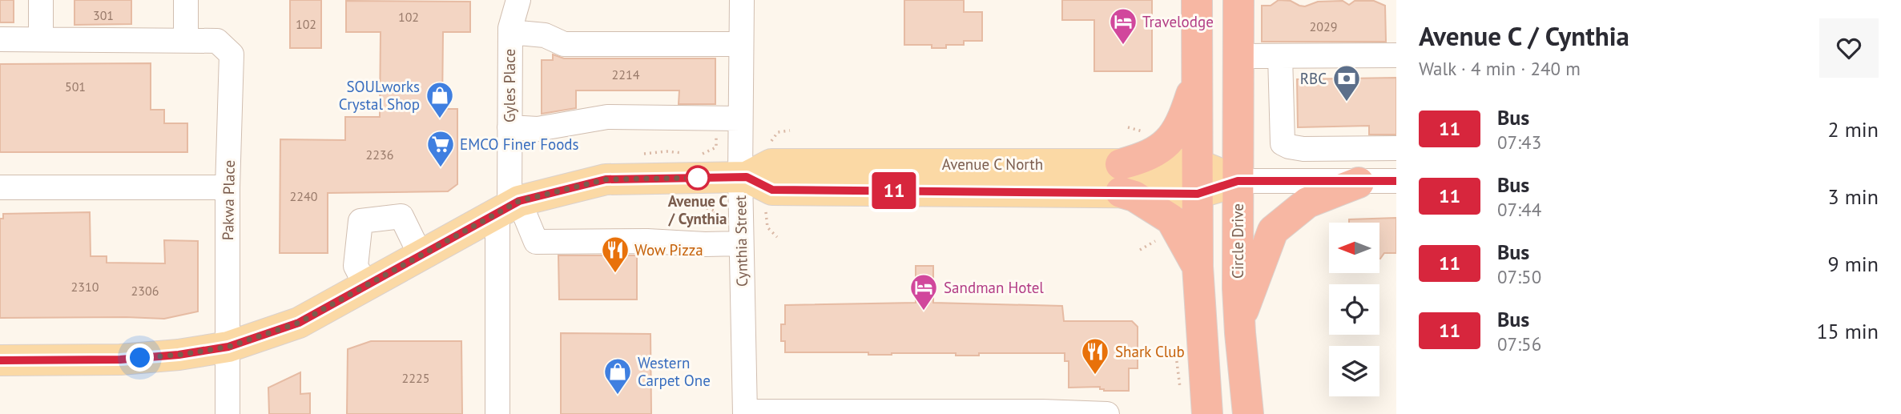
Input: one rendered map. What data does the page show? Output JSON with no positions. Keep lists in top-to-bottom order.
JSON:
{
  "streets": {
    "highway": ["Circle Drive"],
    "main road": ["Avenue C North"],
    "street": ["Gyles Place", "Pakwa Place", "Cynthia Street"]
  },
  "crossings": [
    ["Gyles Place", "Avenue C North"],
    ["Avenue C North", "Pakwa Place"],
    ["Avenue C North", "Cynthia Street"],
    ["Avenue C North", "Circle Drive"]
  ],
  "places": {
    "hotel": ["Travelodge", "Sandman Hotel"],
    "bank": ["RBC"],
    "shop": ["SOULworks Crystal Shop", "Western Carpet One"],
    "supermarket": ["EMCO Finer Foods"],
    "other": ["Avenue C / Cynthia"],
    "restaurant": ["Wow Pizza", "Shark Club"]
  },
  "lines": ["bus line 11"],
  "house_numbers": [
    "301",
    "102",
    "102",
    "2029",
    "2214",
    "501",
    "2236",
    "2240",
    "2310",
    "2306",
    "2225"
  ],
  "north": "left",
  "page": {
    "on_map": "11",
    "heading": ["Avenue C / Cynthia", "Walk · 4 min · 240 m"],
    "list": [
      {
        "mark": "11",
        "name": "Bus",
        "note": "07:43",
        "value": "2 min"
      },
      {
        "mark": "11",
        "name": "Bus",
        "note": "07:44",
        "value": "3 min"
      },
      {
        "mark": "11",
        "name": "Bus",
        "note": "07:50",
        "value": "9 min"
      },
      {
        "mark": "11",
        "name": "Bus",
        "note": "07:56",
        "value": "15 min"
      }
    ]
  }
}
